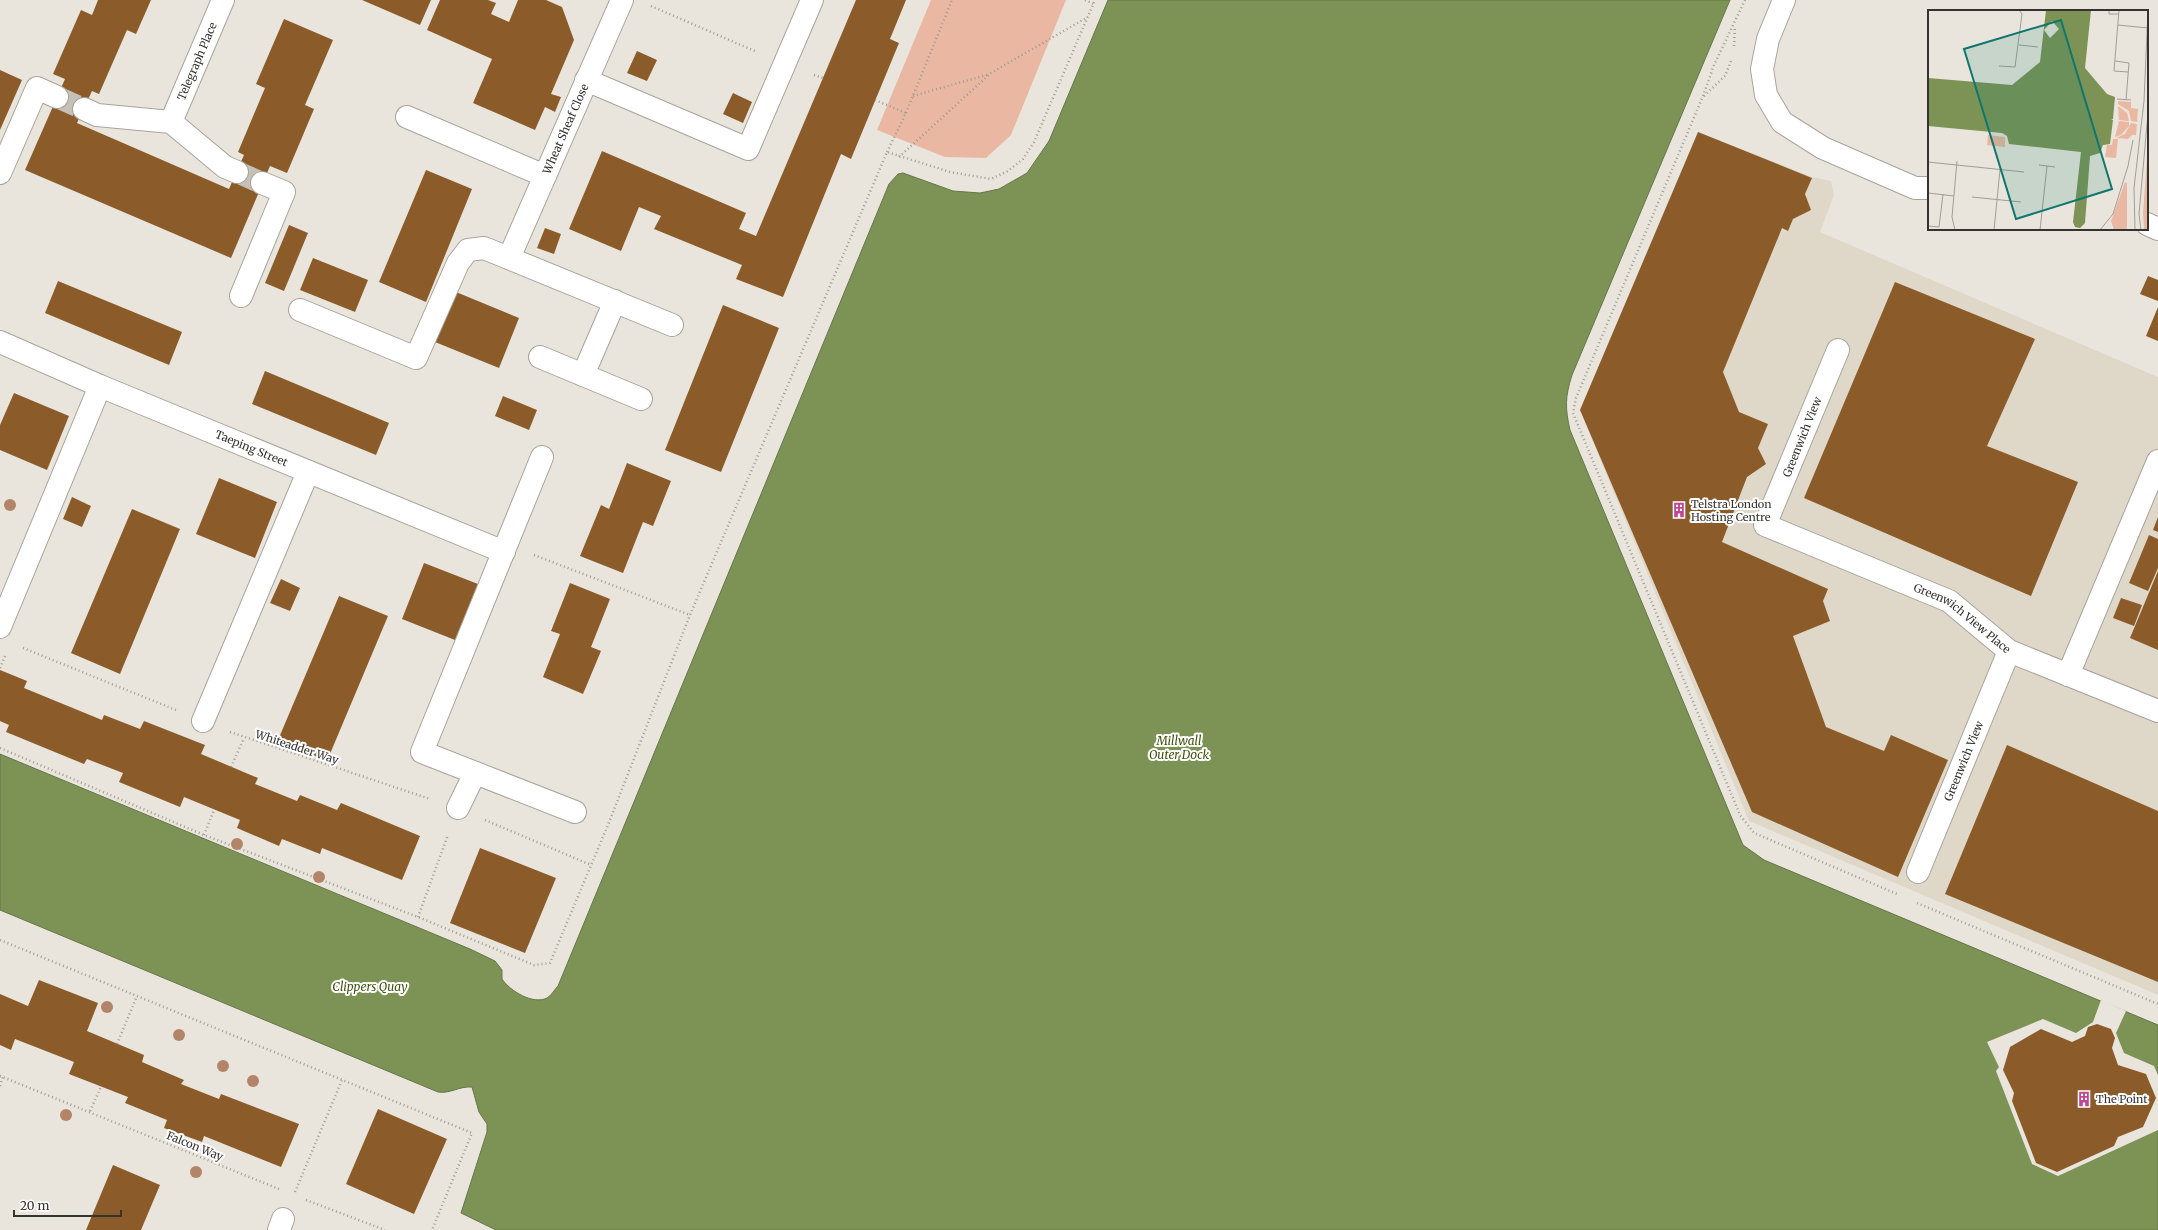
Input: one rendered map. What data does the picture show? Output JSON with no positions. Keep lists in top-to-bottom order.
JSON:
{
  "streets": {
    "street": [
      "Telegraph Place",
      "Wheat Sheaf Close",
      "Greenwich View",
      "Taeping Street",
      "Greenwich View Place"
    ],
    "path": ["Whiteadder Way", "Falcon Way"]
  },
  "crossings": [
    ["Greenwich View", "Greenwich View Place"]
  ],
  "water": ["Millwall Outer Dock", "Clippers Quay"],
  "places": {
    "building": ["Telstra London Hosting Centre", "The Point"]
  },
  "scale_bar": "20 m"
}
